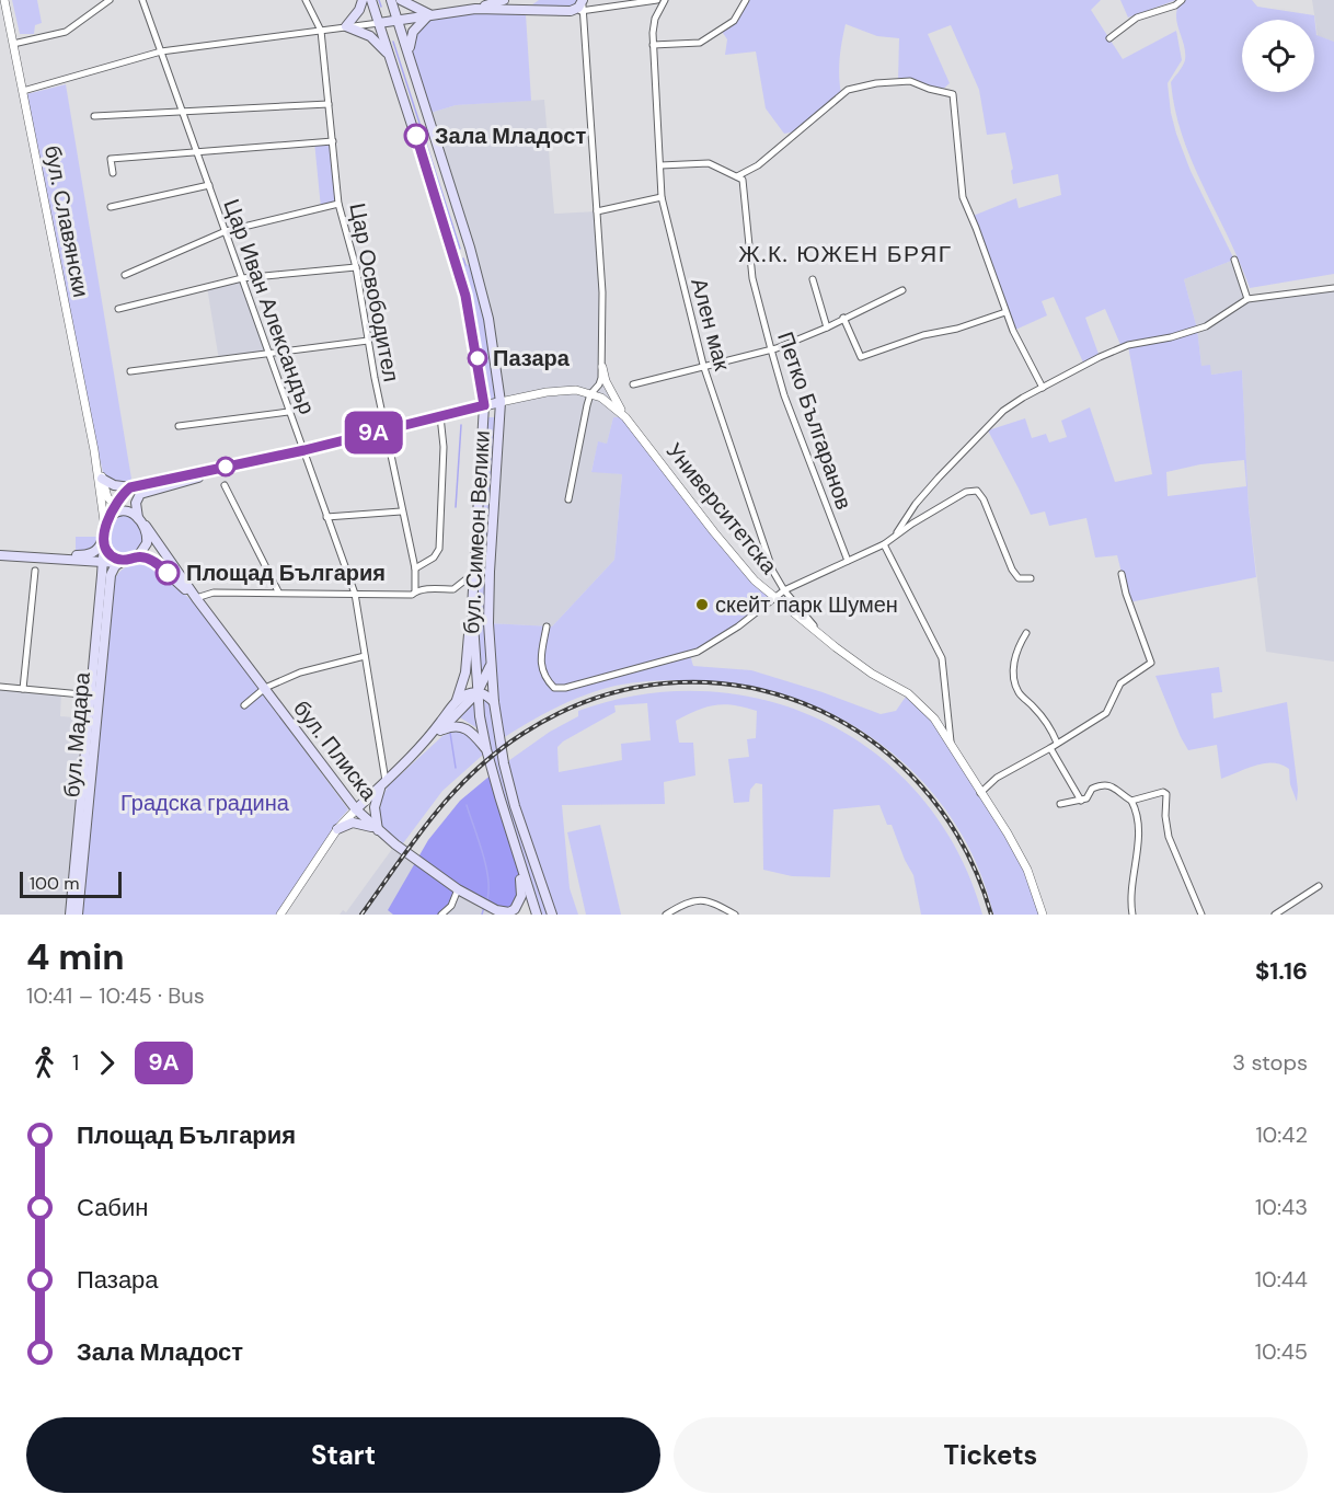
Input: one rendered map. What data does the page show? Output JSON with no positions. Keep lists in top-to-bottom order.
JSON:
{
  "streets": {
    "main road": ["бул. Симеон Велики", "бул. Мадара", "бул. Плиска"],
    "street": [
      "бул. Славянски",
      "Цар Освободител",
      "Цар Иван Александър",
      "Ален мак",
      "Петко Българанов",
      "Университетска"
    ]
  },
  "crossings": [
    ["бул. Славянски", "бул. Мадара"],
    ["бул. Славянски", "бул. Плиска"],
    ["Ален мак", "Университетска"],
    ["бул. Мадара", "бул. Плиска"]
  ],
  "districts": ["Ж.К. ЮЖЕН БРЯГ"],
  "parks": ["Градска градина"],
  "places": [
    "Зала Младост",
    "Пазара",
    "Площад България",
    "скейт парк Шумен"
  ],
  "lines": ["bus line 9А"],
  "scale_bar": "100 m",
  "page": {
    "on_map": "9А",
    "scale": "100 m",
    "heading": ["4 min", "10:41 – 10:45 · Bus", "$1.16"],
    "legs": ["1", "9А", "3 stops"],
    "list": [
      {
        "name": "Площад България",
        "value": "10:42"
      },
      {
        "name": "Сабин",
        "value": "10:43"
      },
      {
        "name": "Пазара",
        "value": "10:44"
      },
      {
        "name": "Зала Младост",
        "value": "10:45"
      }
    ],
    "buttons": ["Start", "Tickets"]
  }
}
